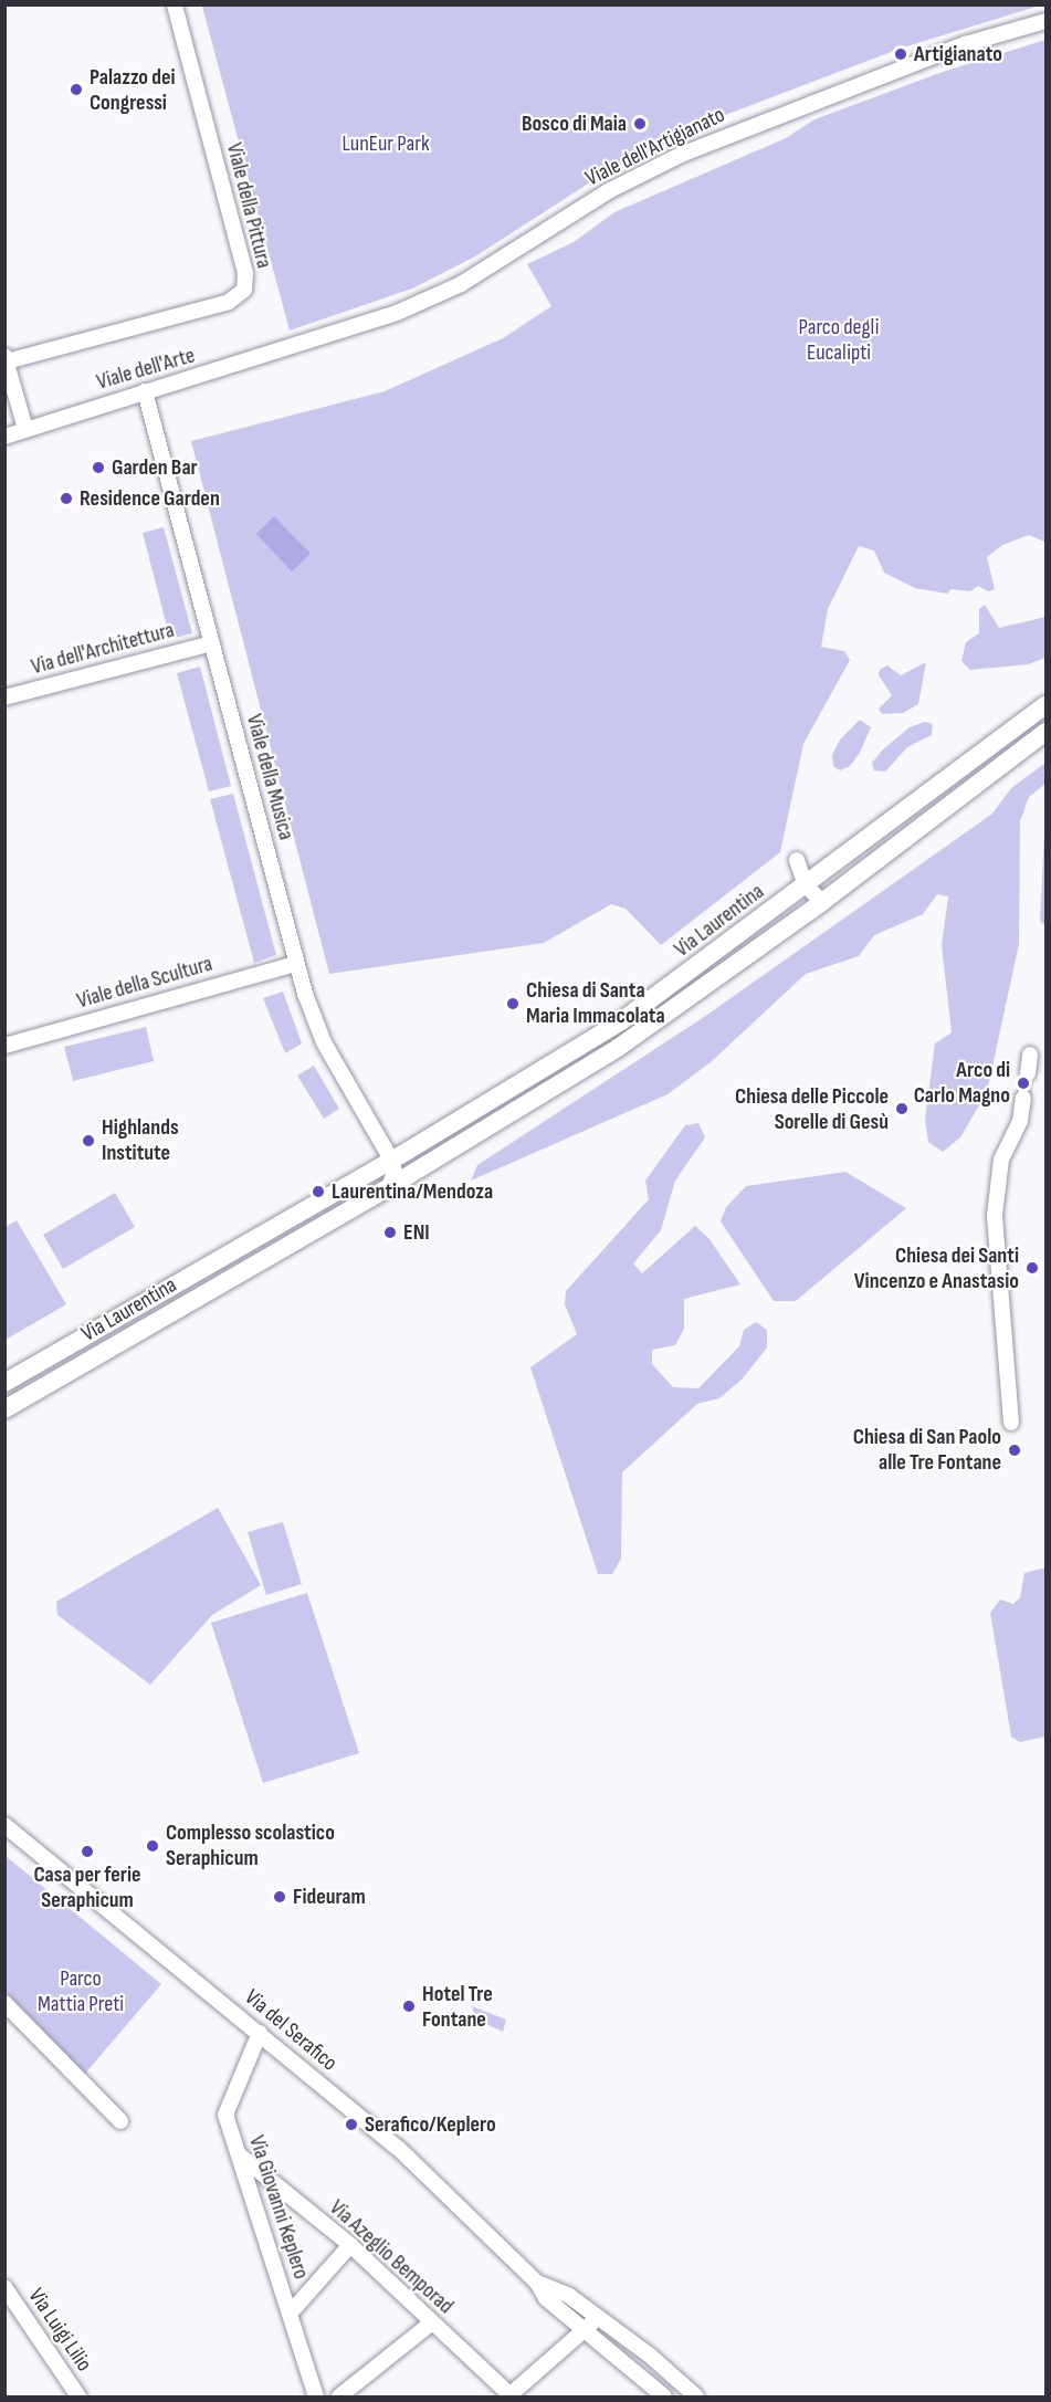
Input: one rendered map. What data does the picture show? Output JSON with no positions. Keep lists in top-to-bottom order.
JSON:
{
  "streets": {
    "main road": ["Via Laurentina"],
    "street": [
      "Viale dell'Artigianato",
      "Viale della Pittura",
      "Viale dell'Arte",
      "Via dell'Architettura",
      "Viale della Musica",
      "Viale della Scultura",
      "Via del Serafico",
      "Via Giovanni Keplero",
      "Via Azeglio Bemporad",
      "Via Luigi Lilio"
    ]
  },
  "crossings": [
    ["Viale dell'Artigianato", "Viale dell'Arte"],
    ["Viale dell'Arte", "Viale della Musica"],
    ["Via dell'Architettura", "Viale della Musica"],
    ["Viale della Musica", "Via Laurentina"],
    ["Viale della Musica", "Viale della Scultura"],
    ["Via del Serafico", "Via Giovanni Keplero"],
    ["Via Giovanni Keplero", "Via Azeglio Bemporad"]
  ],
  "parks": ["LunEur Park", "Parco degli Eucalipti", "Parco Mattia Preti"],
  "places": [
    "Artigianato",
    "Palazzo dei Congressi",
    "Bosco di Maia",
    "Garden Bar",
    "Residence Garden",
    "Chiesa di Santa Maria Immacolata",
    "Arco di Carlo Magno",
    "Chiesa delle Piccole Sorelle di Gesù",
    "Highlands Institute",
    "Laurentina/Mendoza",
    "ENI",
    "Chiesa dei Santi Vincenzo e Anastasio",
    "Chiesa di San Paolo alle Tre Fontane",
    "Complesso scolastico Seraphicum",
    "Casa per ferie Seraphicum",
    "Fideuram",
    "Hotel Tre Fontane",
    "Serafico/Keplero"
  ]
}
